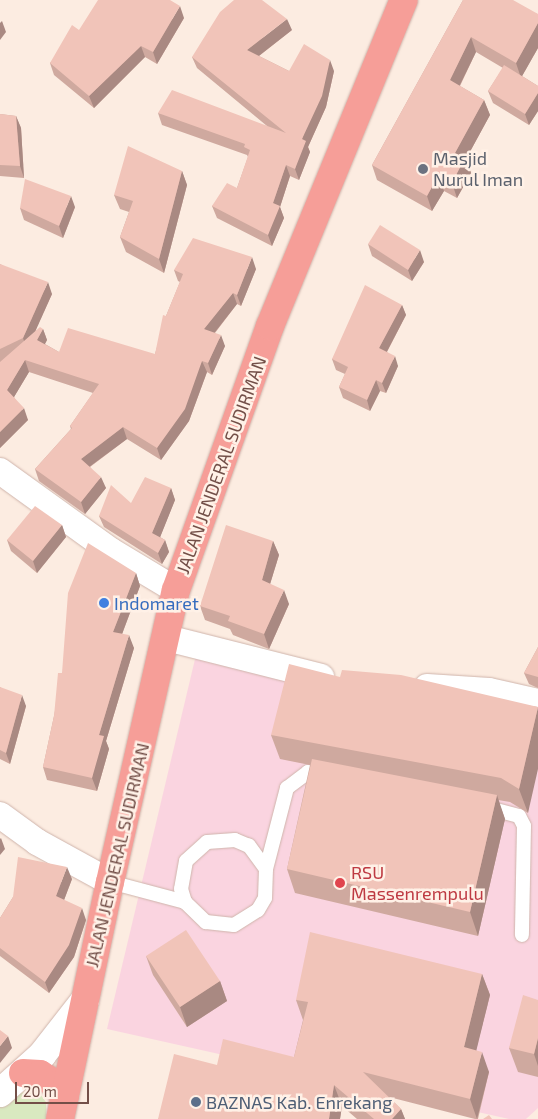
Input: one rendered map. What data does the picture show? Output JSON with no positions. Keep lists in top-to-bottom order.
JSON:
{
  "streets": {
    "highway": ["JALAN JENDERAL SUDIRMAN"]
  },
  "places": [
    "Masjid Nurul Iman",
    "Indomaret",
    "RSU Massenrempulu",
    "BAZNAS Kab. Enrekang"
  ],
  "scale_bar": "20 m"
}
